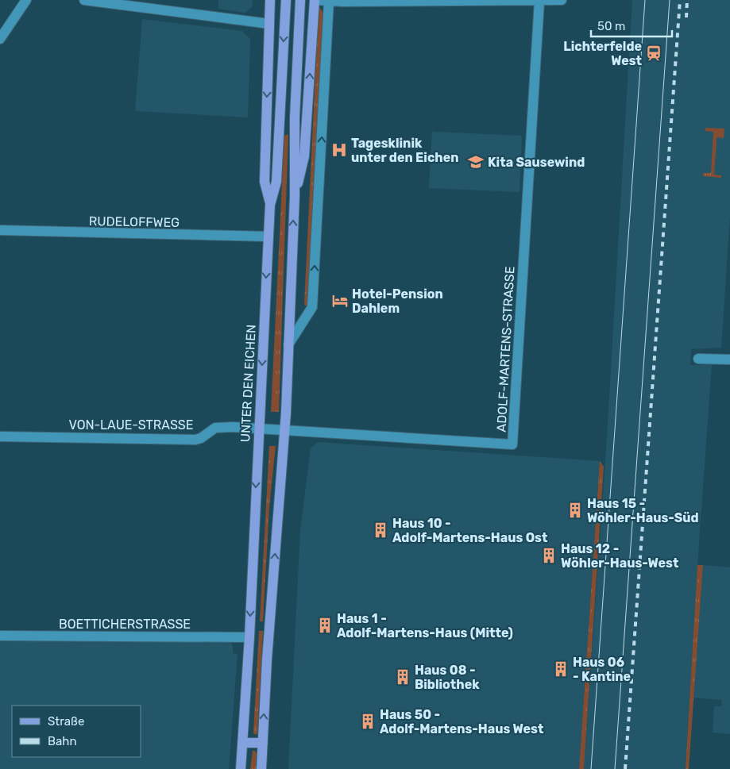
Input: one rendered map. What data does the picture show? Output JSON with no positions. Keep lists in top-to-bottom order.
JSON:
{
  "streets": {
    "main road": ["UNTER DEN EICHEN"],
    "street": [
      "RUDELOFFWEG",
      "ADOLF-MARTENS-STRASSE",
      "VON-LAUE-STRASSE",
      "BOETTICHERSTRASSE"
    ]
  },
  "crossings": [
    ["RUDELOFFWEG", "UNTER DEN EICHEN"],
    ["ADOLF-MARTENS-STRASSE", "UNTER DEN EICHEN"],
    ["ADOLF-MARTENS-STRASSE", "VON-LAUE-STRASSE"],
    ["UNTER DEN EICHEN", "VON-LAUE-STRASSE"],
    ["UNTER DEN EICHEN", "BOETTICHERSTRASSE"]
  ],
  "places": {
    "station": ["Lichterfelde West"],
    "hospital": ["Tagesklinik unter den Eichen"],
    "school or university": ["Kita Sausewind"],
    "hotel": ["Hotel-Pension Dahlem"],
    "building": [
      "Haus 15 - Wöhler-Haus-Süd",
      "Haus 10 - Adolf-Martens-Haus Ost",
      "Haus 12 - Wöhler-Haus-West",
      "Haus 1 - Adolf-Martens-Haus (Mitte)",
      "Haus 06 - Kantine",
      "Haus 08 - Bibliothek",
      "Haus 50 - Adolf-Martens-Haus West"
    ]
  },
  "legend": ["Straße", "Bahn"],
  "scale_bar": "50 m"
}
